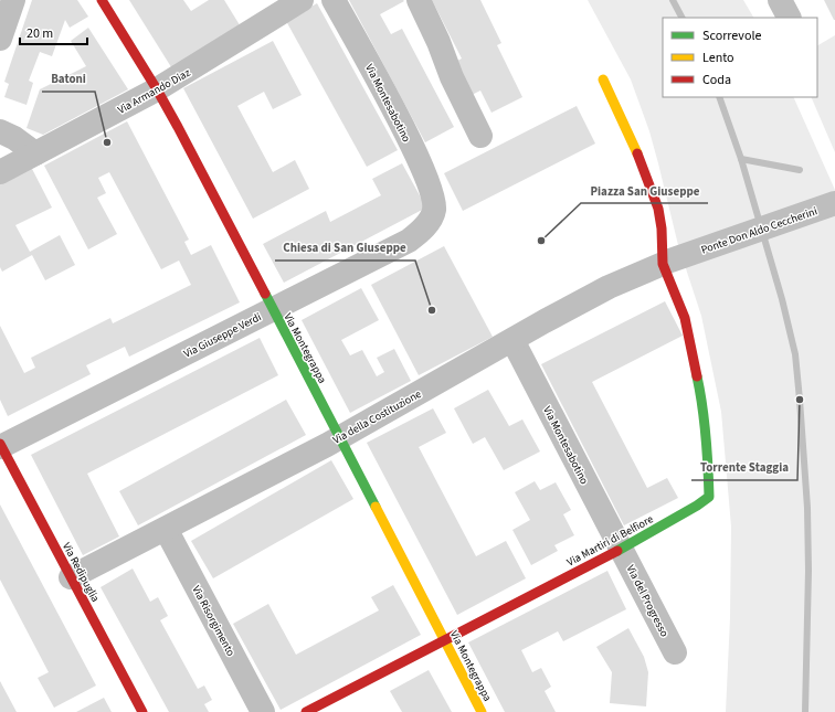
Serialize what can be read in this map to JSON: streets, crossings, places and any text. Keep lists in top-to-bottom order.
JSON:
{
  "streets": {
    "street": [
      "Via Armando Diaz",
      "Via Montesabotino",
      "Ponte Don Aldo Ceccherini",
      "Via Giuseppe Verdi",
      "Via Montegrappa",
      "Via della Costituzione",
      "Via Martiri di Belfiore",
      "Via Redipuglia",
      "Via del Progresso",
      "Via Risorgimento"
    ]
  },
  "crossings": [
    ["Via Armando Diaz", "Via Montegrappa"],
    ["Via Montesabotino", "Via Giuseppe Verdi"],
    ["Via Montesabotino", "Via della Costituzione"],
    ["Via Montesabotino", "Via Martiri di Belfiore"],
    ["Via Montesabotino", "Via del Progresso"],
    ["Ponte Don Aldo Ceccherini", "Via della Costituzione"],
    ["Ponte Don Aldo Ceccherini", "Via Martiri di Belfiore"],
    ["Via Giuseppe Verdi", "Via Montegrappa"],
    ["Via Giuseppe Verdi", "Via Redipuglia"],
    ["Via Montegrappa", "Via della Costituzione"],
    ["Via Montegrappa", "Via Martiri di Belfiore"],
    ["Via della Costituzione", "Via Martiri di Belfiore"],
    ["Via della Costituzione", "Via Redipuglia"],
    ["Via della Costituzione", "Via Risorgimento"],
    ["Via Martiri di Belfiore", "Via del Progresso"]
  ],
  "places": [
    "Batoni",
    "Piazza San Giuseppe",
    "Chiesa di San Giuseppe",
    "Torrente Staggia"
  ],
  "legend": ["Scorrevole", "Lento", "Coda"],
  "scale_bar": "20 m"
}
